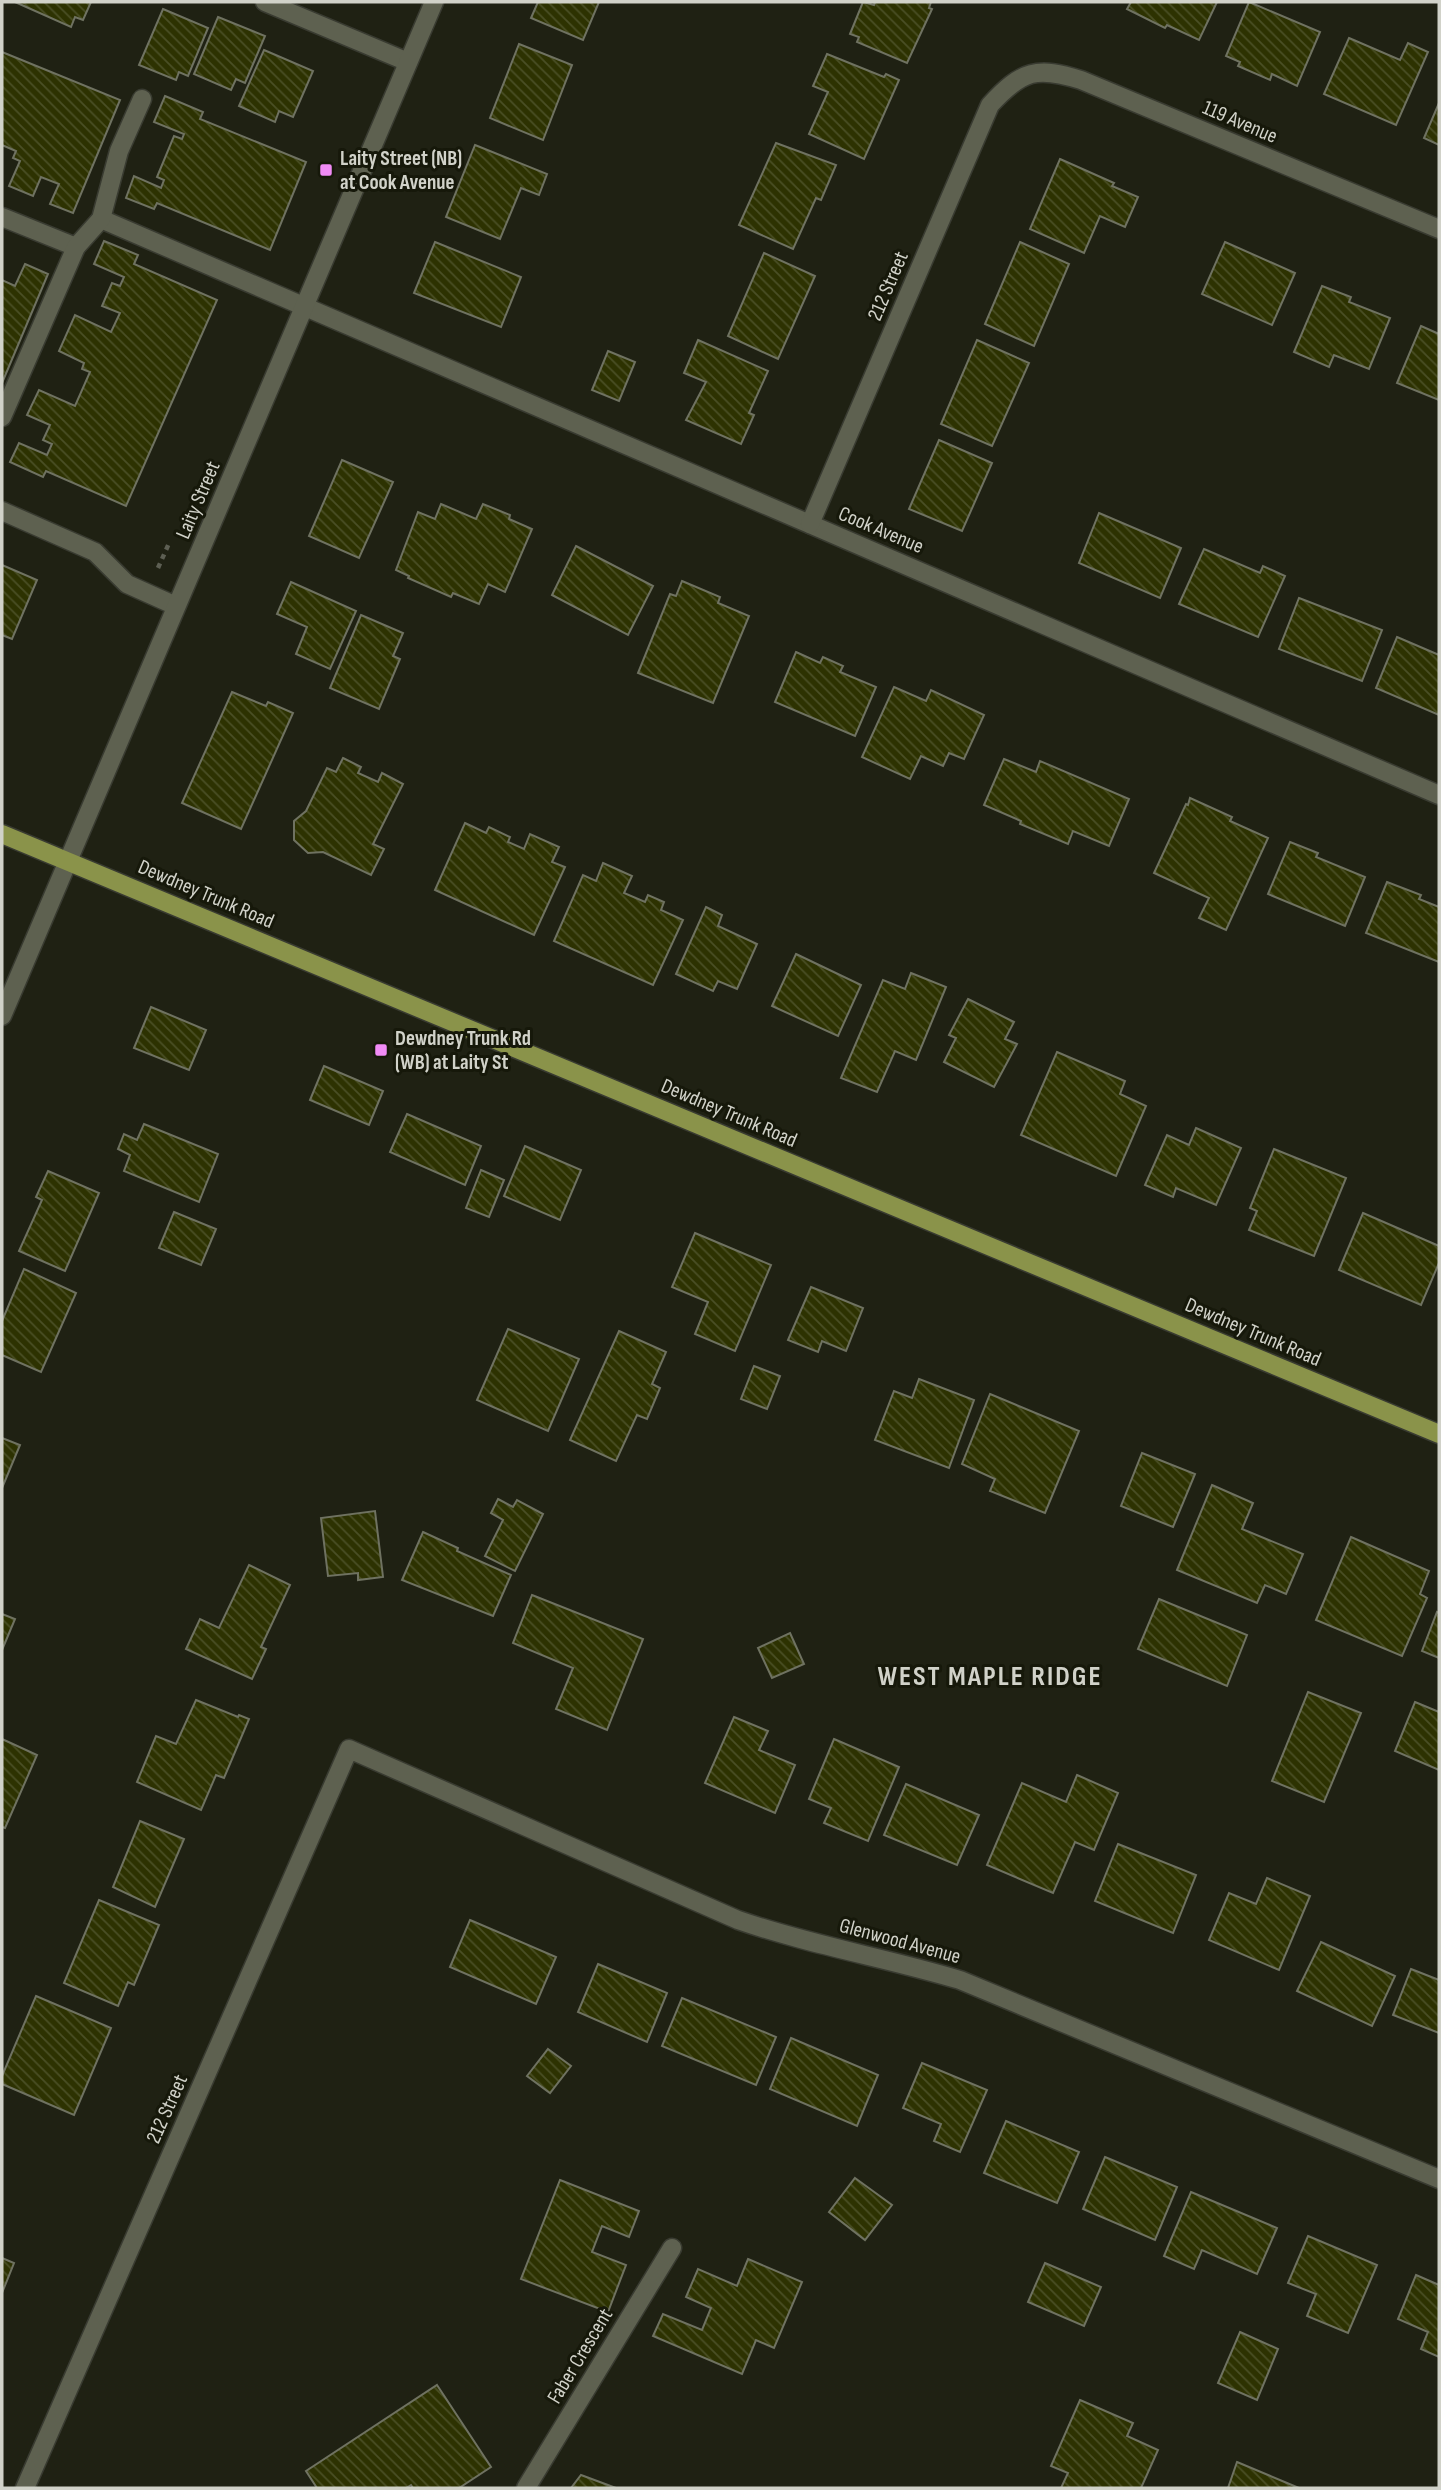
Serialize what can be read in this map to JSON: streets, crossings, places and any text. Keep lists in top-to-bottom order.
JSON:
{
  "streets": {
    "main road": ["Dewdney Trunk Road"],
    "street": [
      "119 Avenue",
      "212 Street",
      "Laity Street",
      "Cook Avenue",
      "Glenwood Avenue",
      "Faber Crescent"
    ]
  },
  "crossings": [
    ["119 Avenue", "212 Street"],
    ["212 Street", "Cook Avenue"],
    ["212 Street", "Glenwood Avenue"],
    ["Laity Street", "Cook Avenue"],
    ["Laity Street", "Dewdney Trunk Road"]
  ],
  "districts": ["WEST MAPLE RIDGE"],
  "places": {
    "transit": ["Laity Street (NB) at Cook Avenue", "Dewdney Trunk Rd (WB) at Laity St"]
  }
}
